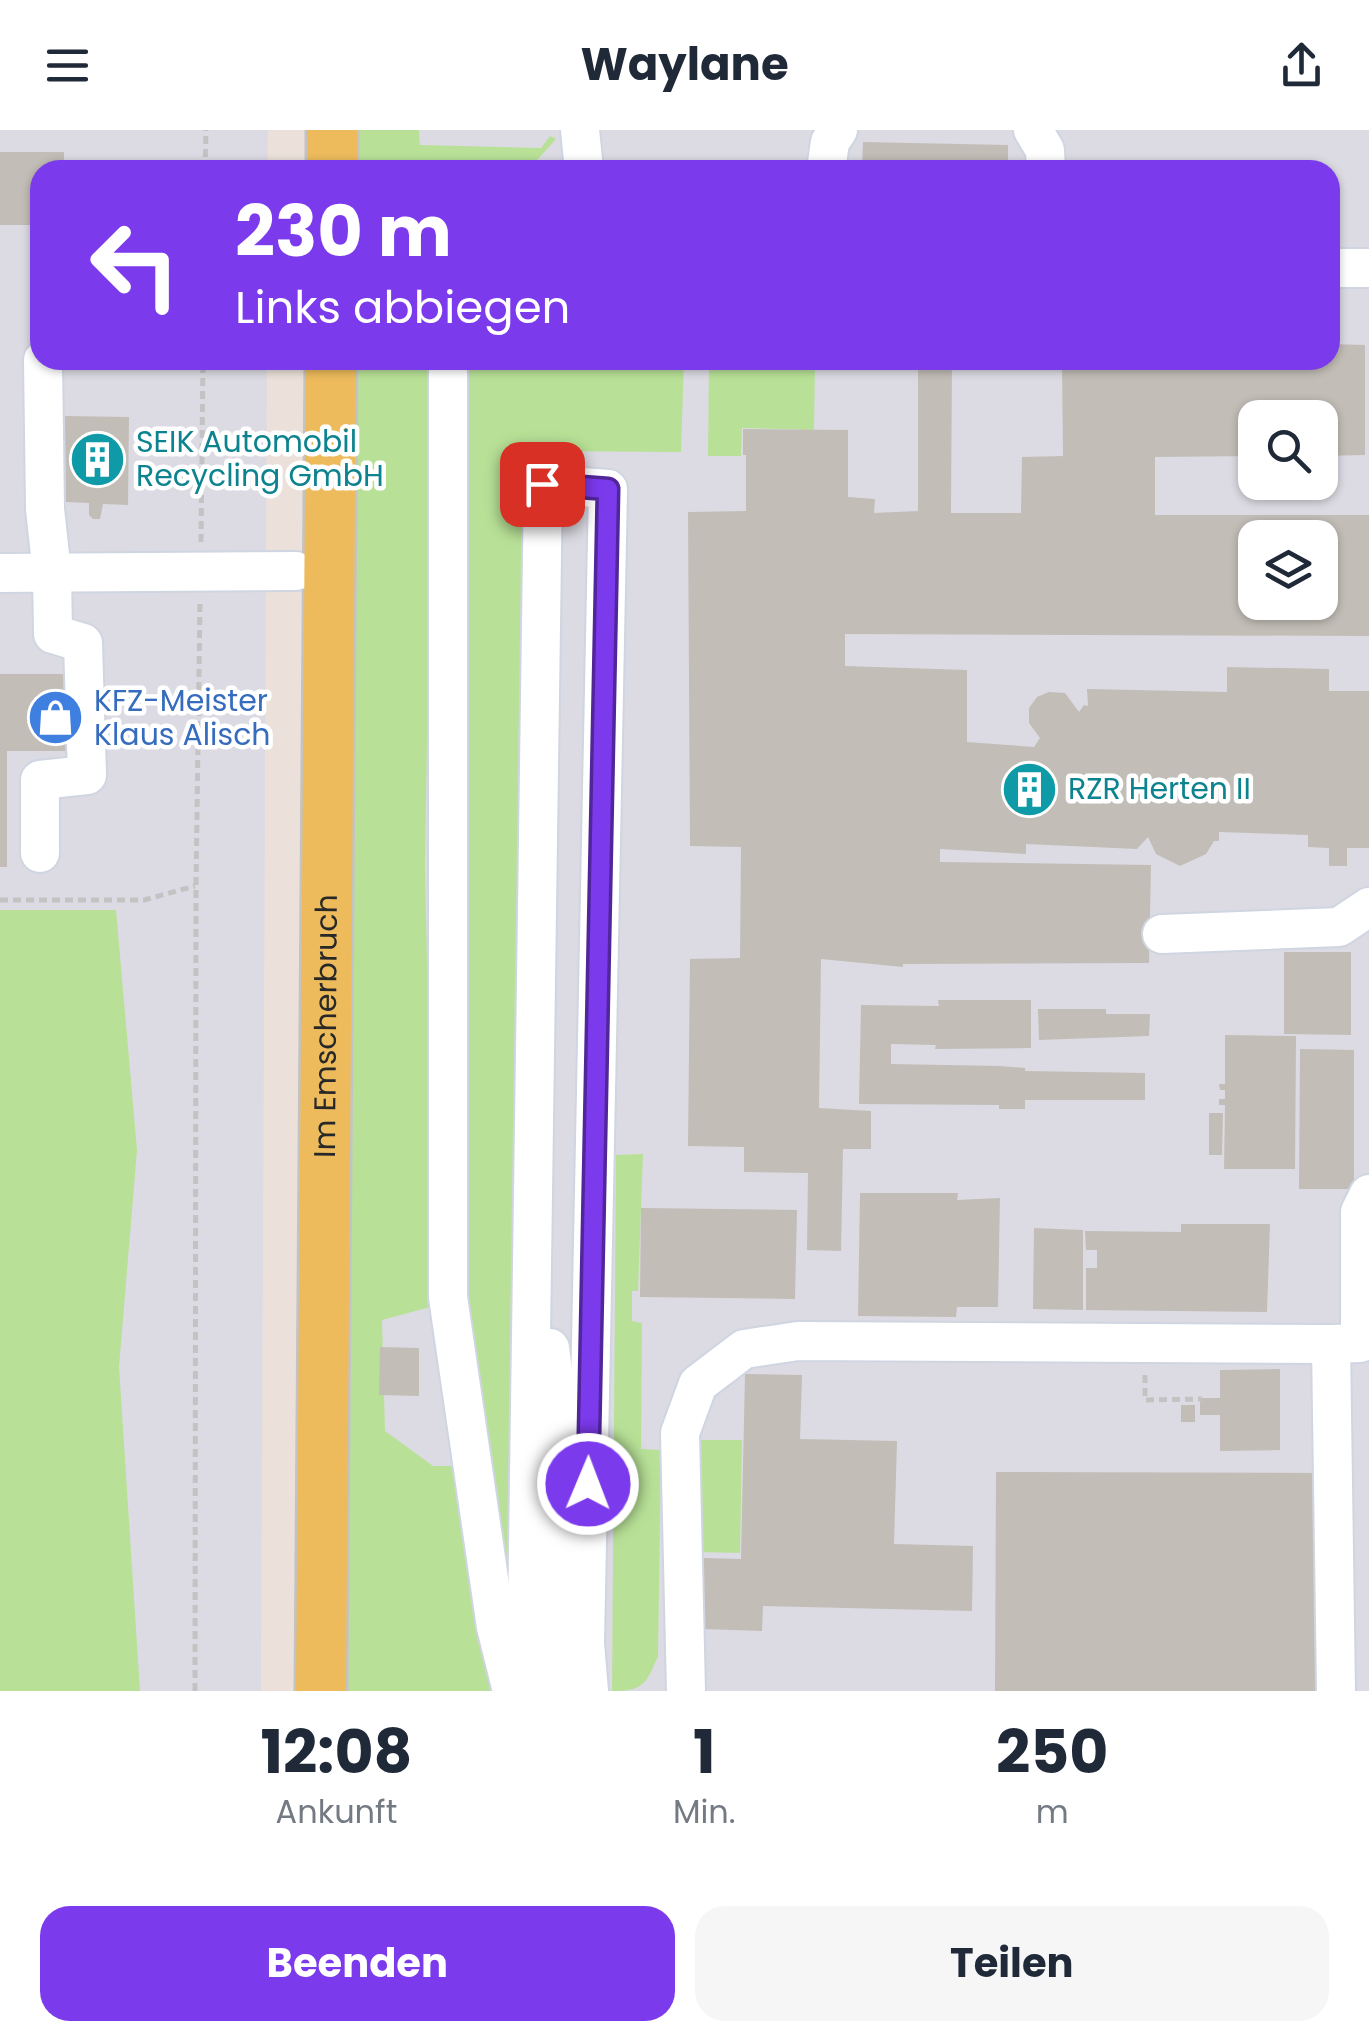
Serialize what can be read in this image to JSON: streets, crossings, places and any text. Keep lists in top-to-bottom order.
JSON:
{
  "streets": {
    "main road": ["Im Emscherbruch"]
  },
  "places": {
    "building": ["SEIK Automobil Recycling GmbH", "RZR Herten II"],
    "shop": ["KFZ-Meister Klaus Alisch"]
  },
  "page": {
    "header": "Waylane",
    "turn": ["230 m", "Links abbiegen"],
    "eta": [
      "12:08",
      "Ankunft",
      "1",
      "Min.",
      "250",
      "m"
    ],
    "buttons": ["Beenden", "Teilen"]
  }
}
